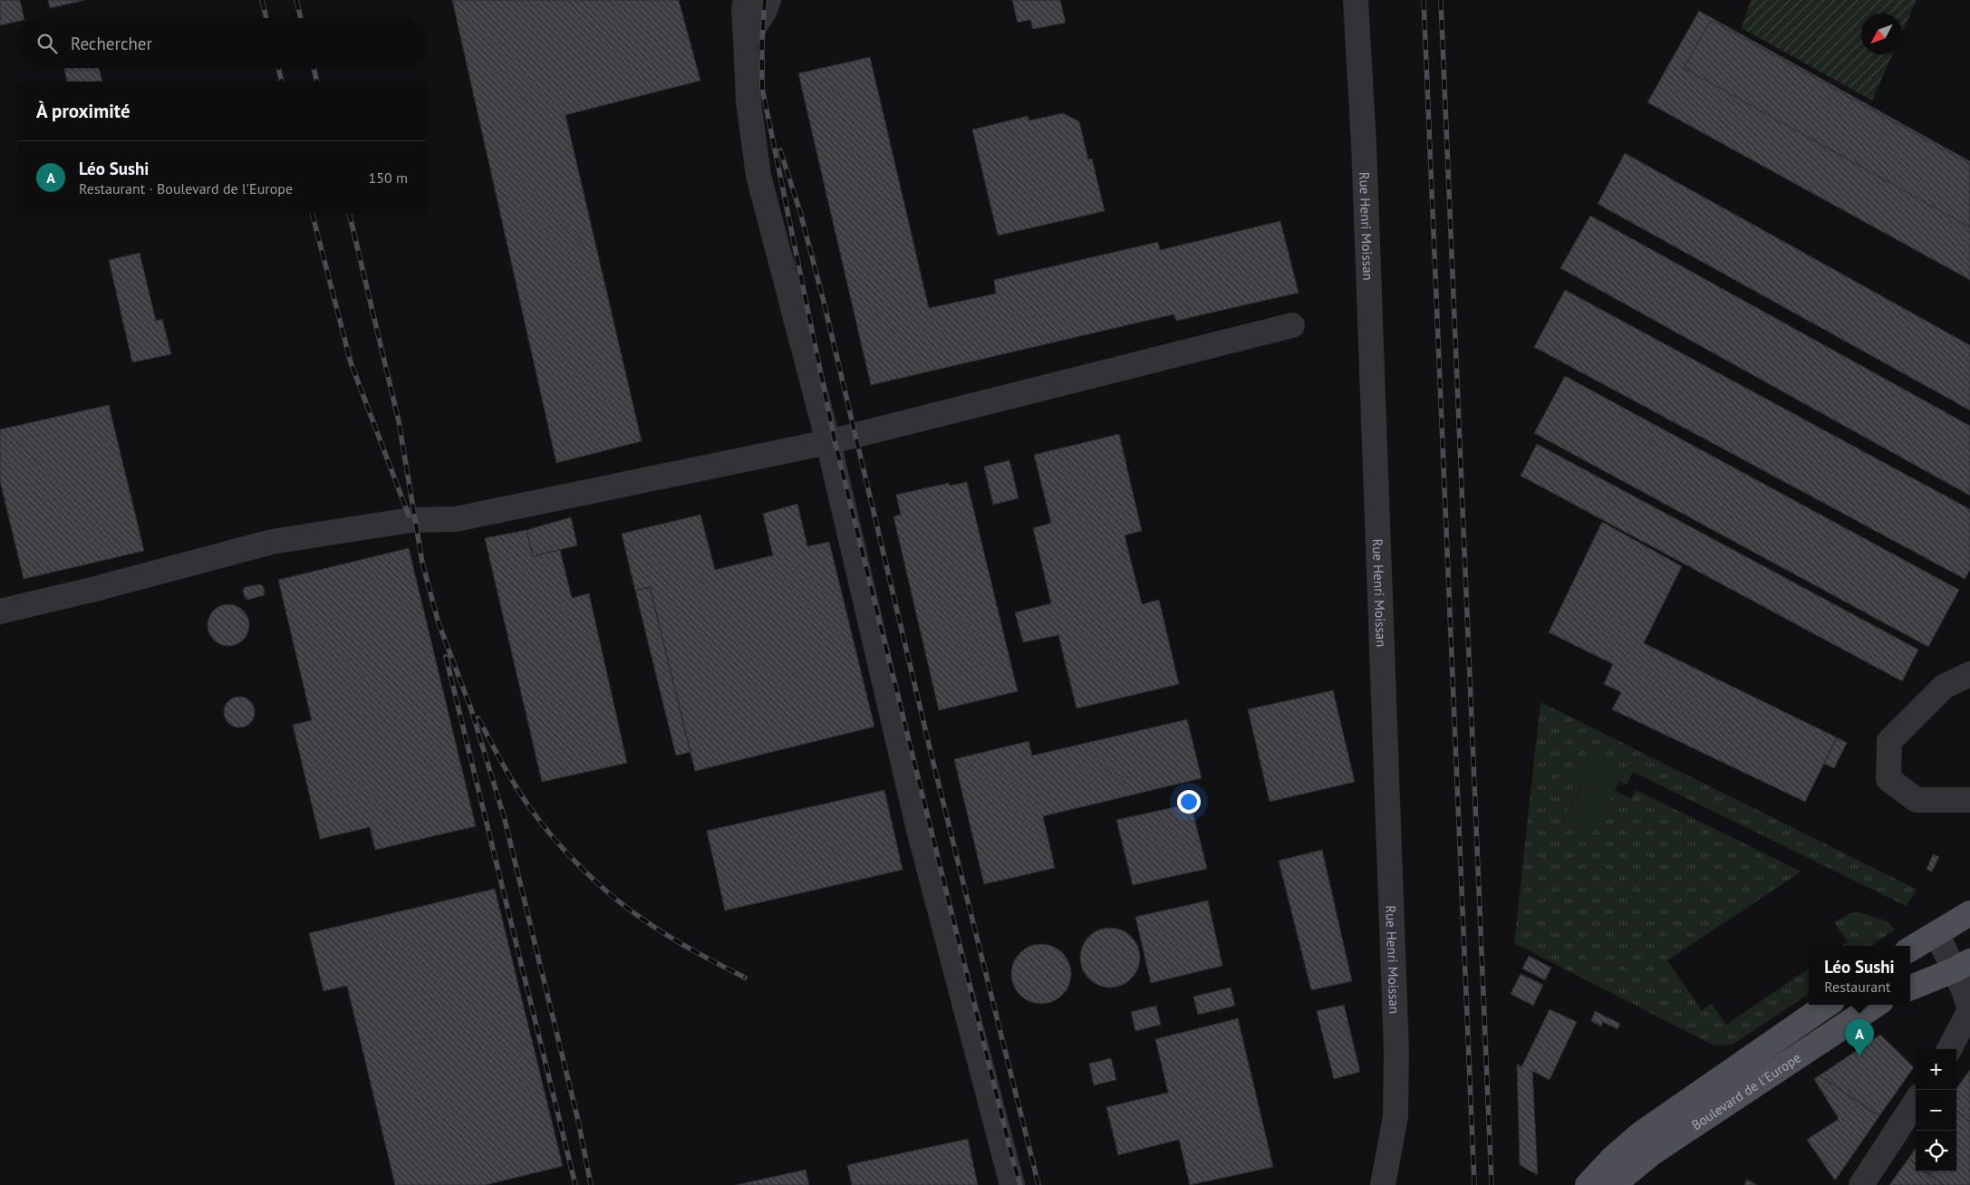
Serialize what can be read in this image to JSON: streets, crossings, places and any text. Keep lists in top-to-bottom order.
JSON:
{
  "streets": {
    "main road": ["Boulevard de l'Europe"],
    "street": ["Rue Henri Moissan"]
  },
  "north": "bottom left",
  "page": {
    "search": "Rechercher",
    "heading": "À proximité",
    "list": [
      {
        "mark": "A",
        "name": "Léo Sushi",
        "note": "Restaurant · Boulevard de l'Europe",
        "value": "150 m"
      }
    ],
    "popup": ["Léo Sushi", "Restaurant"],
    "pins": "A",
    "map_buttons": ["+", "−"]
  }
}
